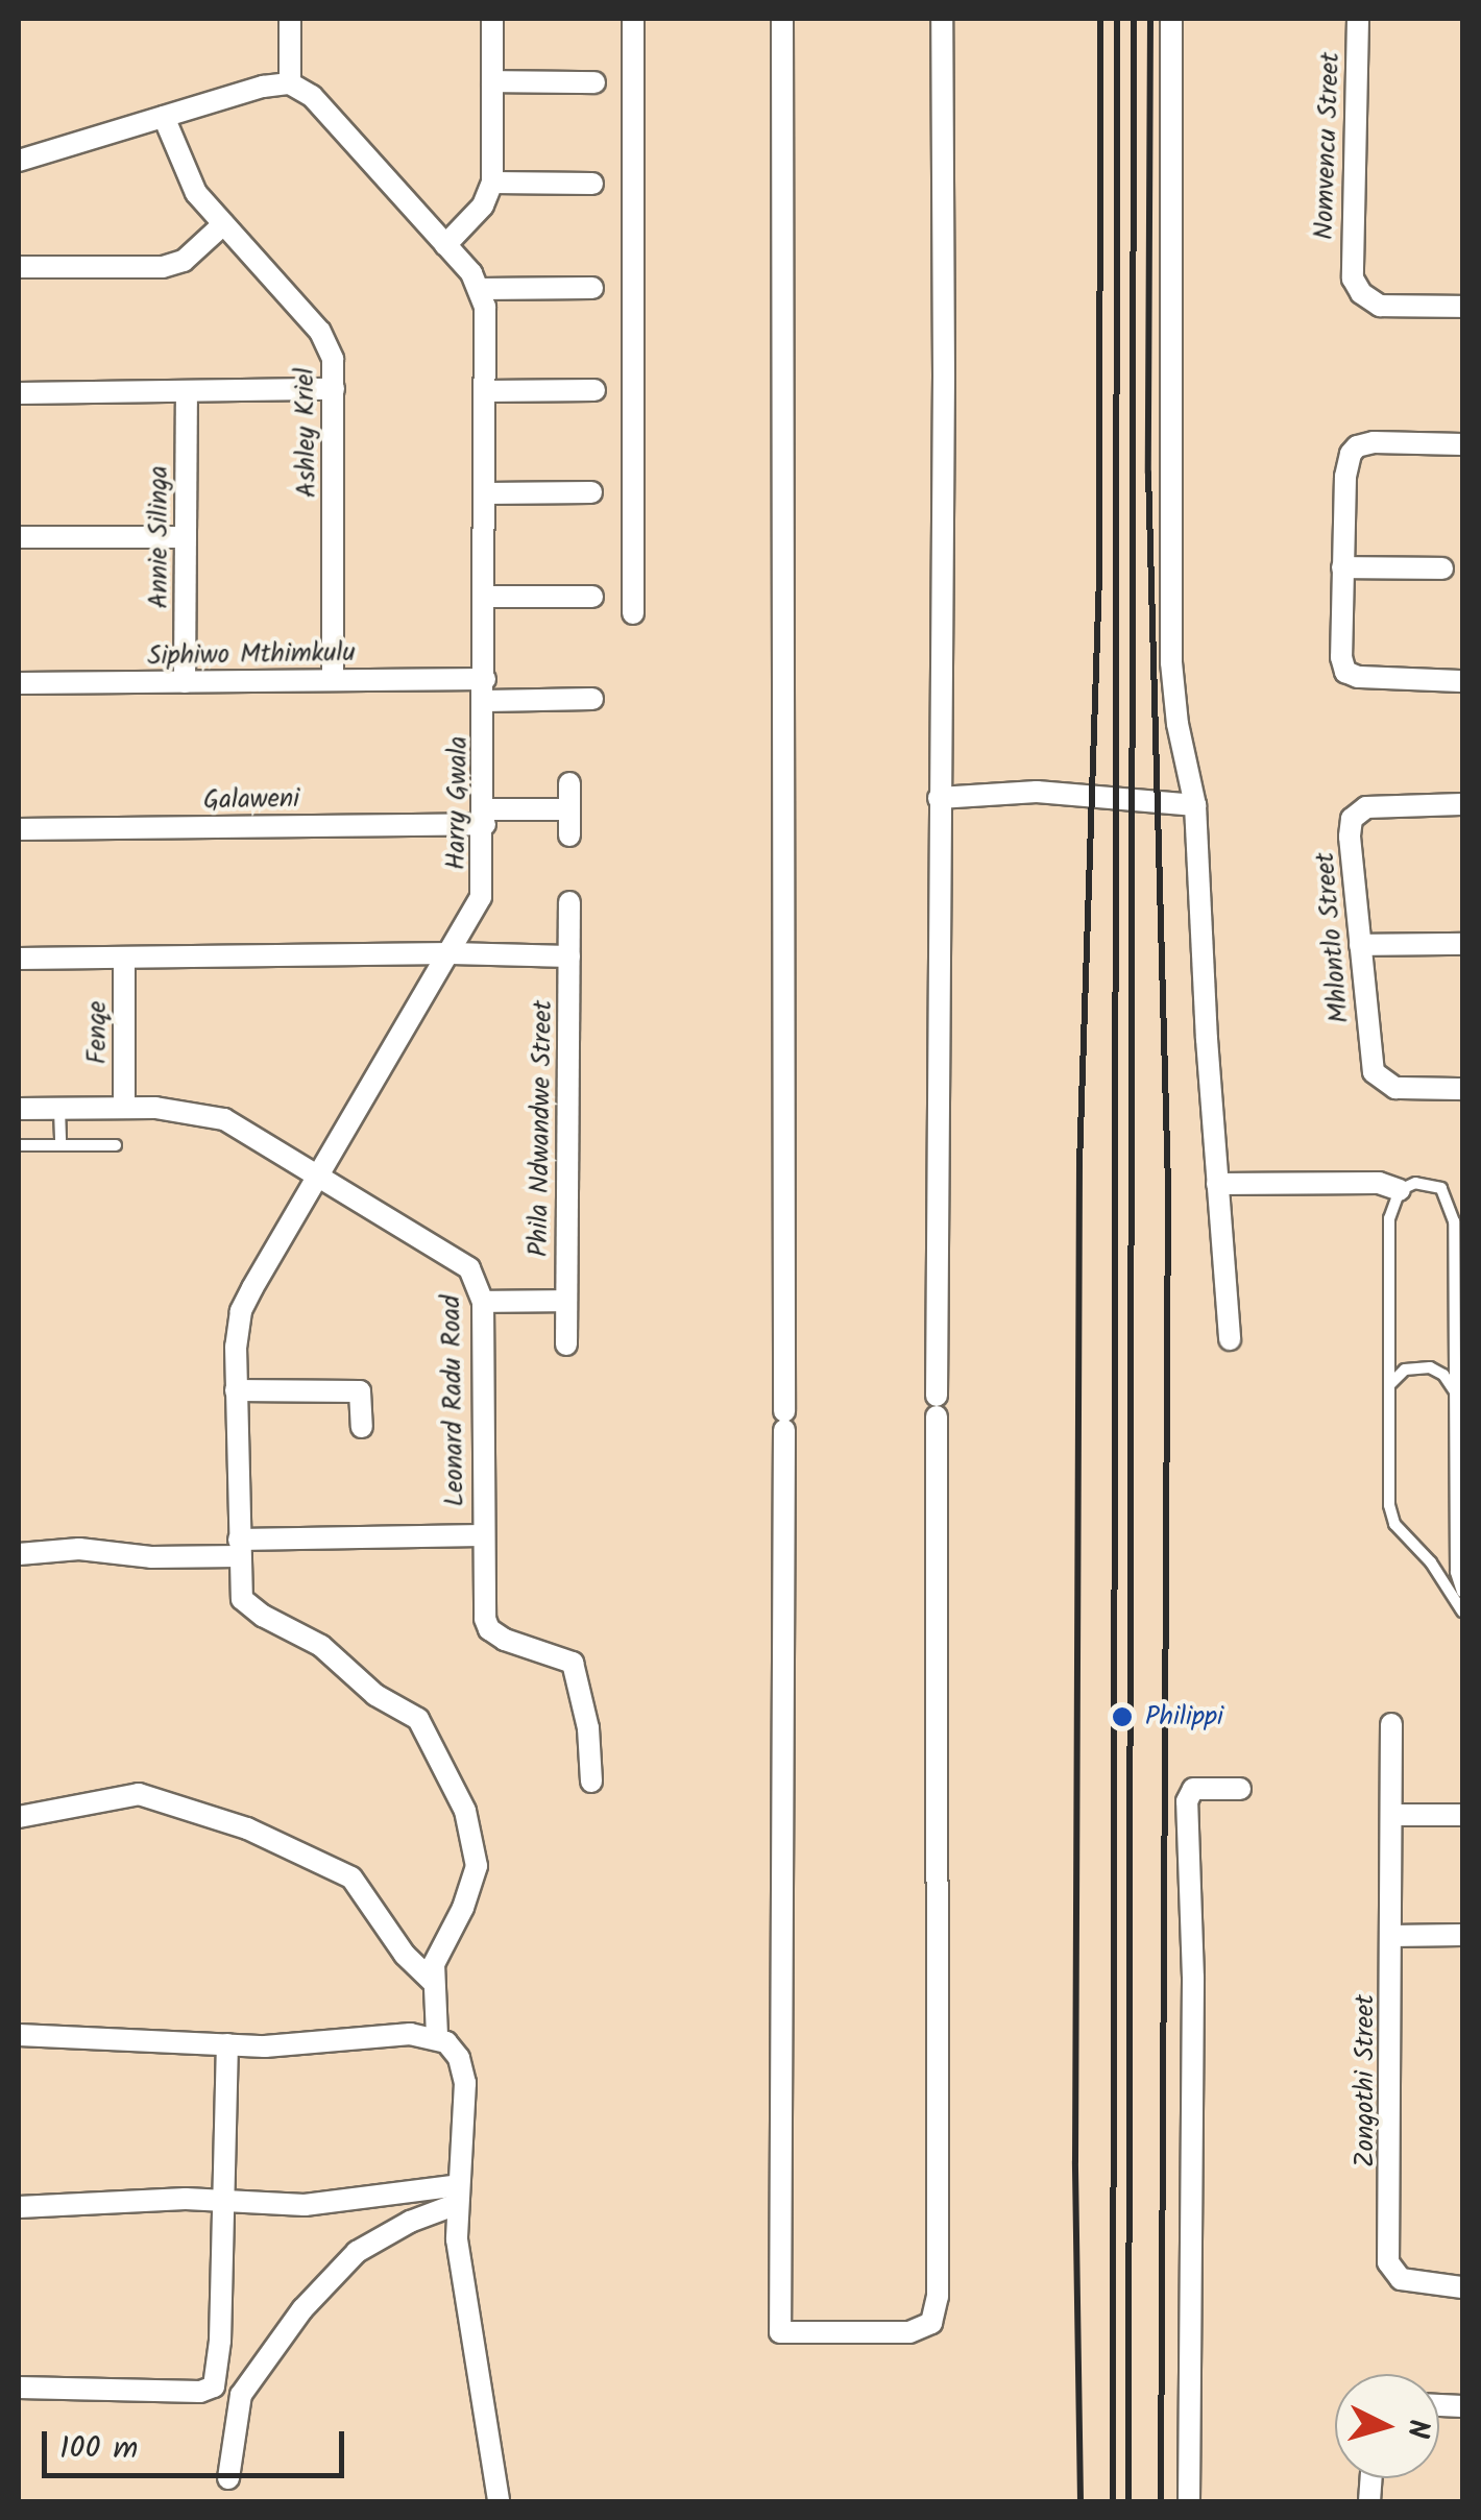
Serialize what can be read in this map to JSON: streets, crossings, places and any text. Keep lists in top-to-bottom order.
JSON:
{
  "streets": {
    "street": [
      "Nomvencu Street",
      "Ashley Kriel",
      "Annie Silinga",
      "Siphiwo Mthimkulu",
      "Galaweni",
      "Harry Gwala",
      "Mhlontlo Street",
      "Fenqe",
      "Phila Ndwandwe Street",
      "Leonard Radu Road",
      "Zongothi Street"
    ]
  },
  "crossings": [
    ["Ashley Kriel", "Siphiwo Mthimkulu"],
    ["Annie Silinga", "Siphiwo Mthimkulu"],
    ["Siphiwo Mthimkulu", "Harry Gwala"],
    ["Galaweni", "Harry Gwala"],
    ["Harry Gwala", "Leonard Radu Road"],
    ["Fenqe", "Leonard Radu Road"]
  ],
  "places": ["Philippi"],
  "scale_bar": "100 m",
  "north": "right"
}
